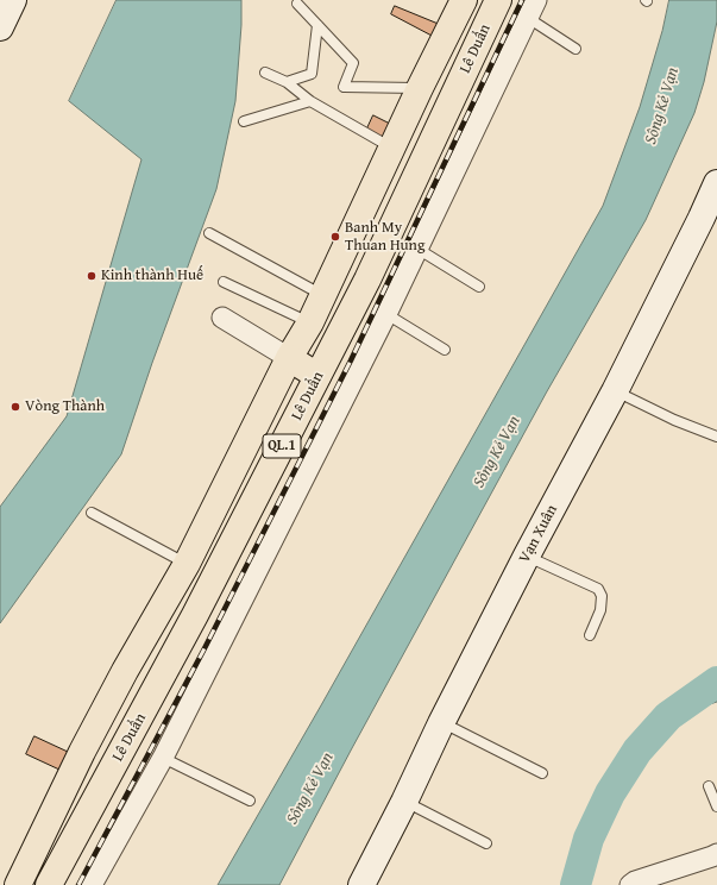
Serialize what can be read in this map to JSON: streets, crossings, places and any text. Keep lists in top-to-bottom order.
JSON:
{
  "streets": {
    "main road": ["Lê Duẩn", "QL.1"],
    "street": ["Vạn Xuân"]
  },
  "water": ["Sông Kẻ Vạn"],
  "places": ["Banh My Thuan Hung", "Kinh thành Huế", "Vòng Thành"]
}
